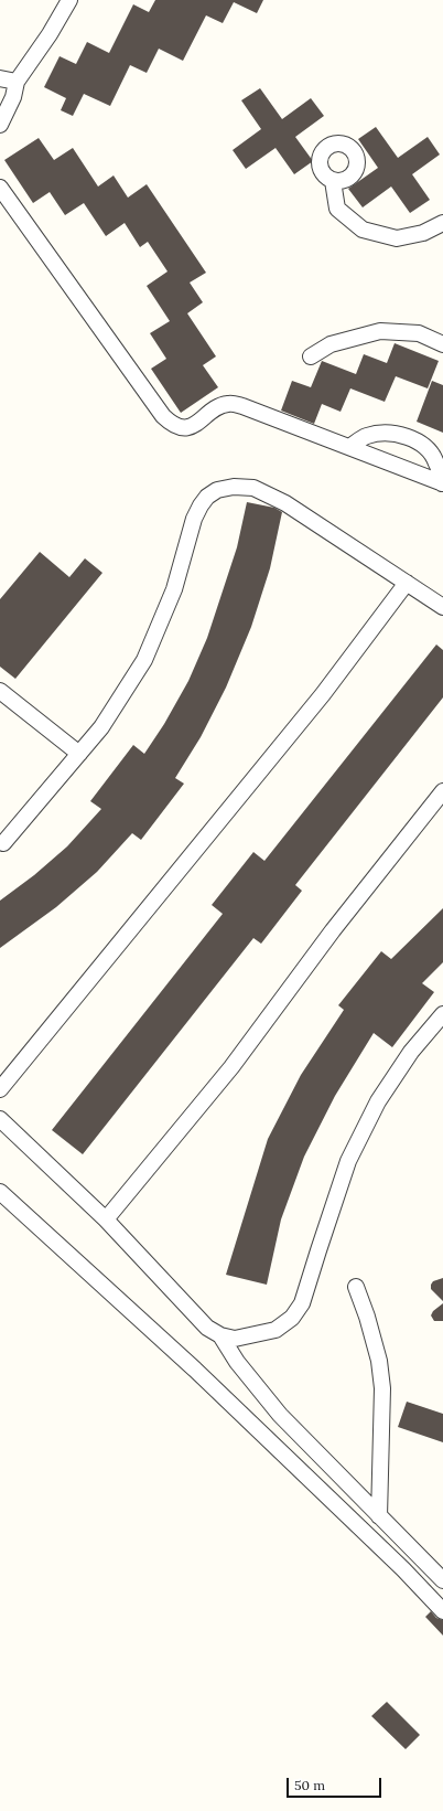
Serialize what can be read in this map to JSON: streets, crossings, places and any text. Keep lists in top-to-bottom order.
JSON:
{
  "scale_bar": "50 m"
}
